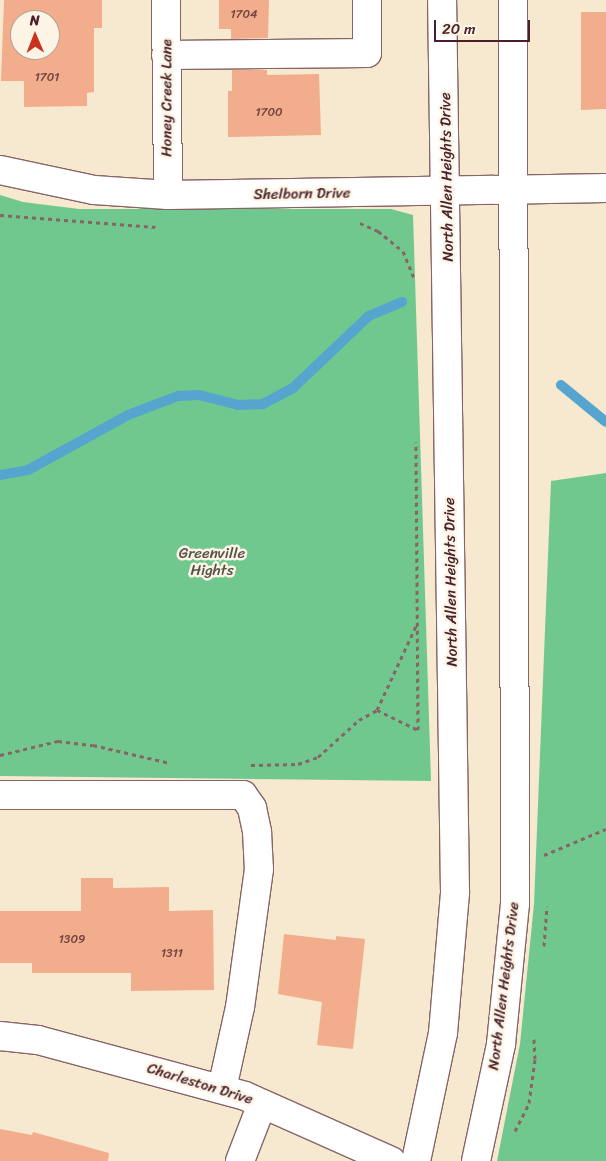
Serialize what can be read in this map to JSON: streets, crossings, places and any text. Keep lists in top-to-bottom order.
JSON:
{
  "streets": {
    "main road": [
      "Honey Creek Lane",
      "North Allen Heights Drive",
      "Shelborn Drive",
      "Charleston Drive"
    ]
  },
  "crossings": [
    ["Honey Creek Lane", "Shelborn Drive"],
    ["North Allen Heights Drive", "Shelborn Drive"]
  ],
  "parks": ["Greenville Hights"],
  "house_numbers": [
    "1704",
    "1701",
    "1700",
    "1309",
    "1311"
  ],
  "scale_bar": "20 m",
  "north": "top"
}
